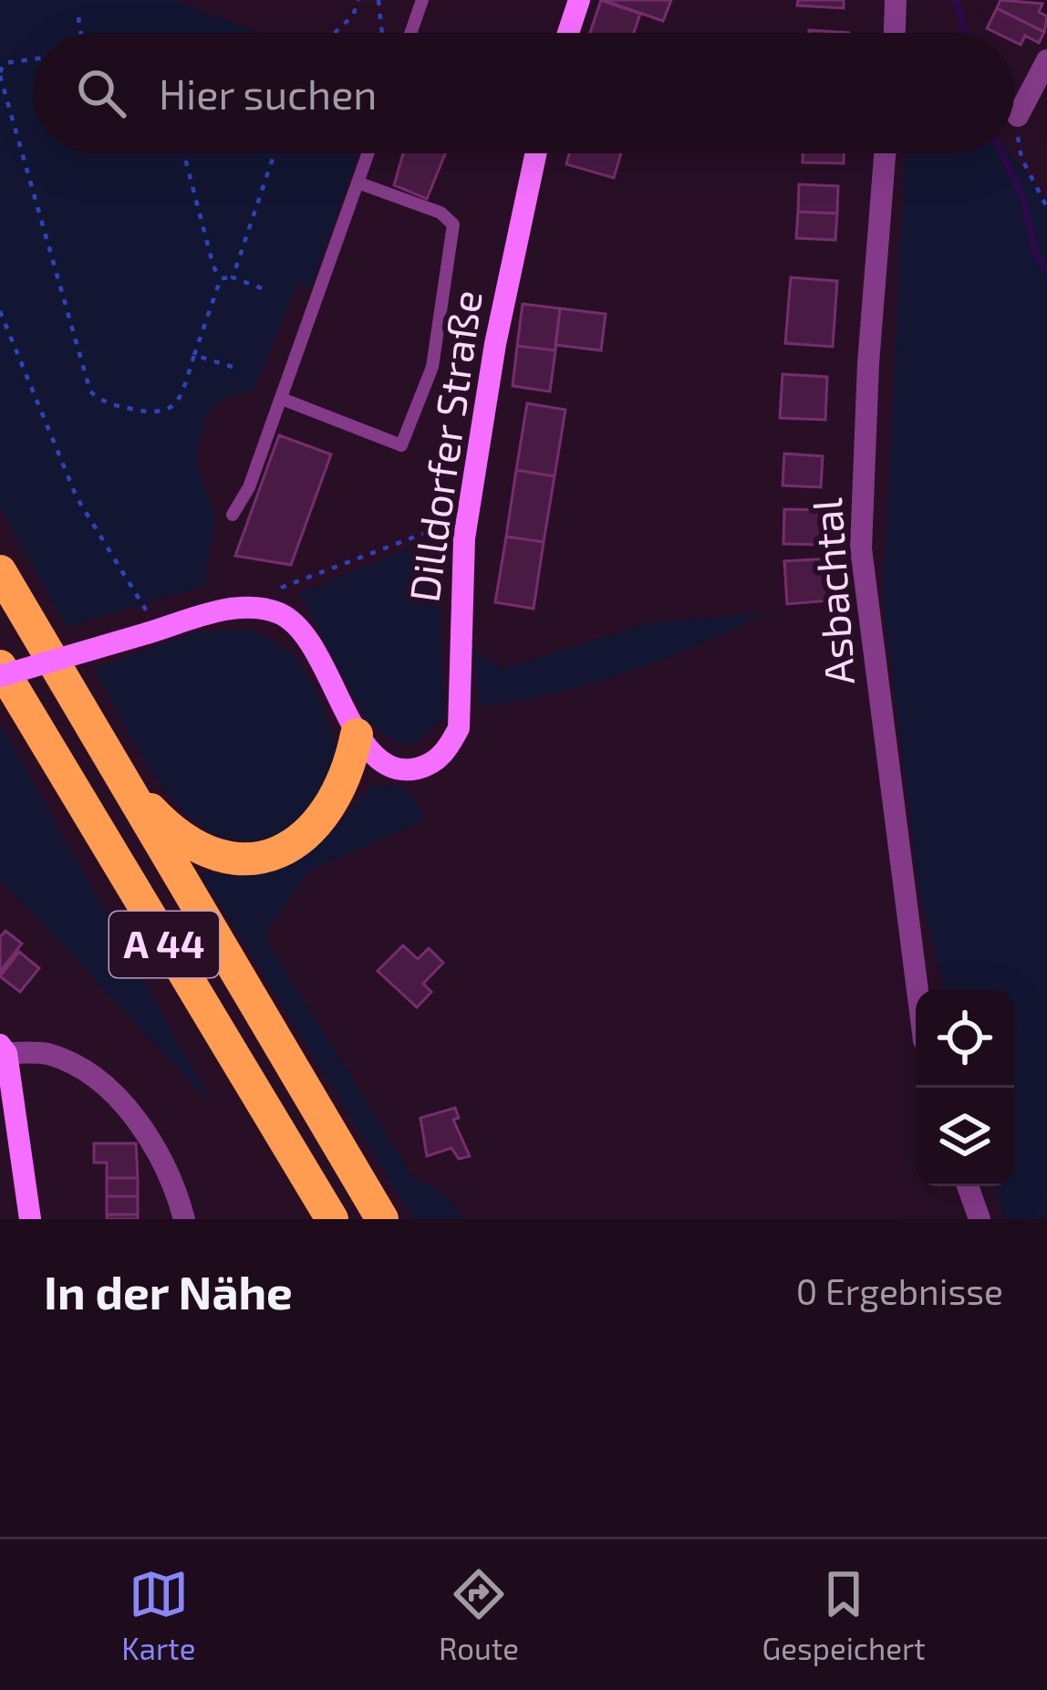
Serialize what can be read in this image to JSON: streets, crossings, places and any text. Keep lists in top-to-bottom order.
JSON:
{
  "streets": {
    "highway": ["A 44"],
    "main road": ["Dilldorfer Straße"],
    "street": ["Asbachtal"]
  },
  "page": {
    "search": "Hier suchen",
    "heading": ["In der Nähe", "0 Ergebnisse"],
    "nav": ["Karte", "Route", "Gespeichert"]
  }
}
